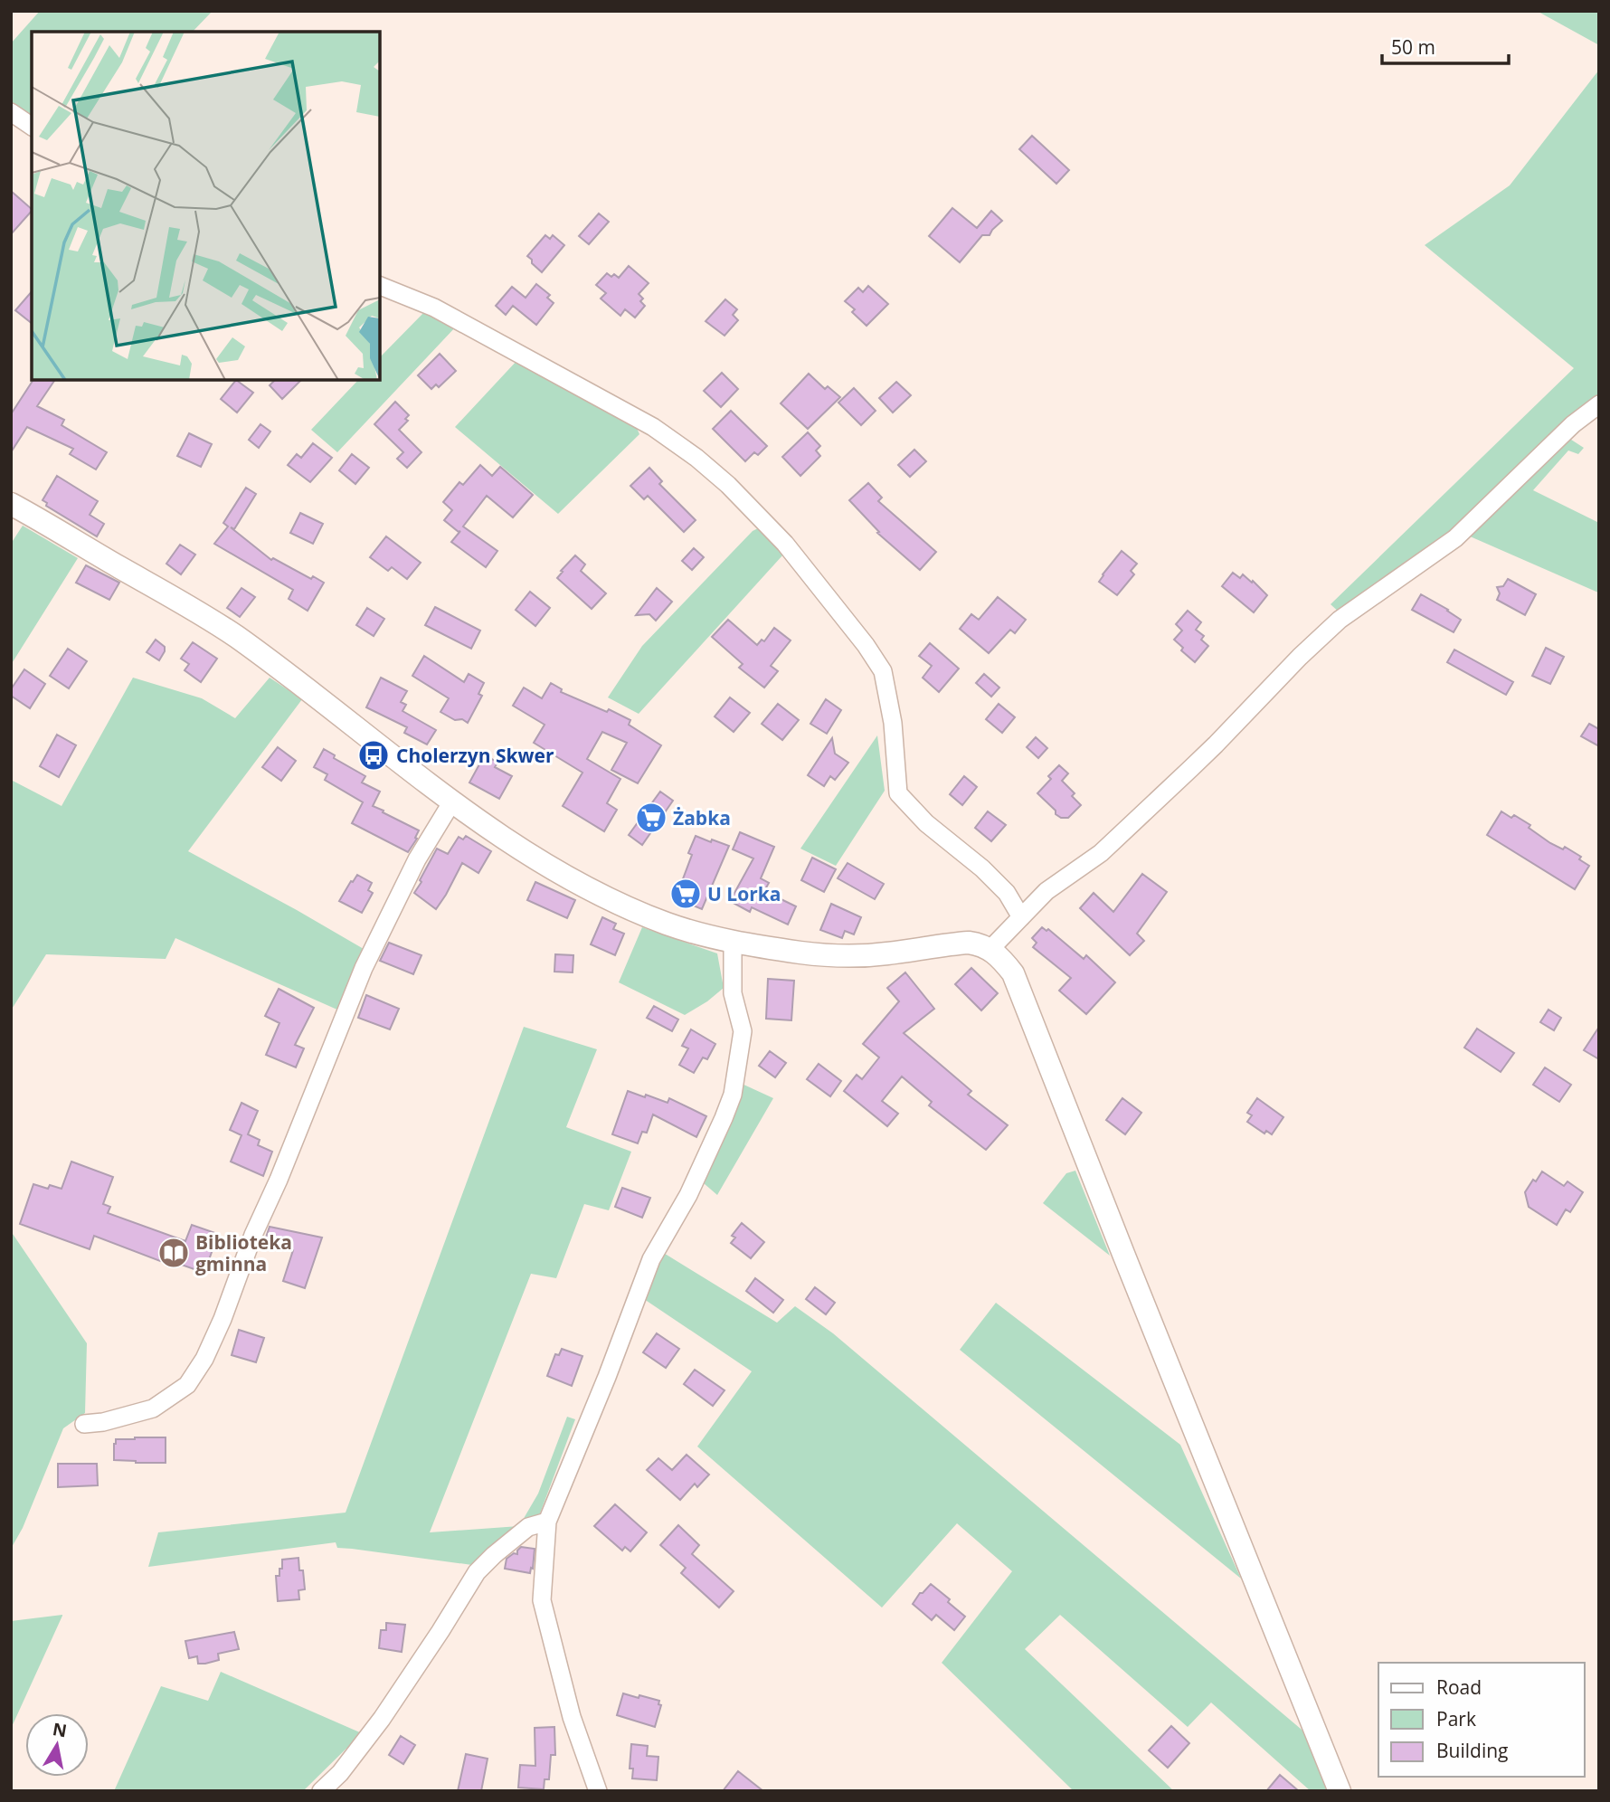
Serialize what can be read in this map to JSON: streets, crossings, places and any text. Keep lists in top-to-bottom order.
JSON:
{
  "places": {
    "bus stop": ["Cholerzyn Skwer"],
    "supermarket": ["Żabka", "U Lorka"],
    "library": ["Biblioteka gminna"]
  },
  "legend": ["Road", "Park", "Building"],
  "scale_bar": "50 m",
  "north": "top"
}
